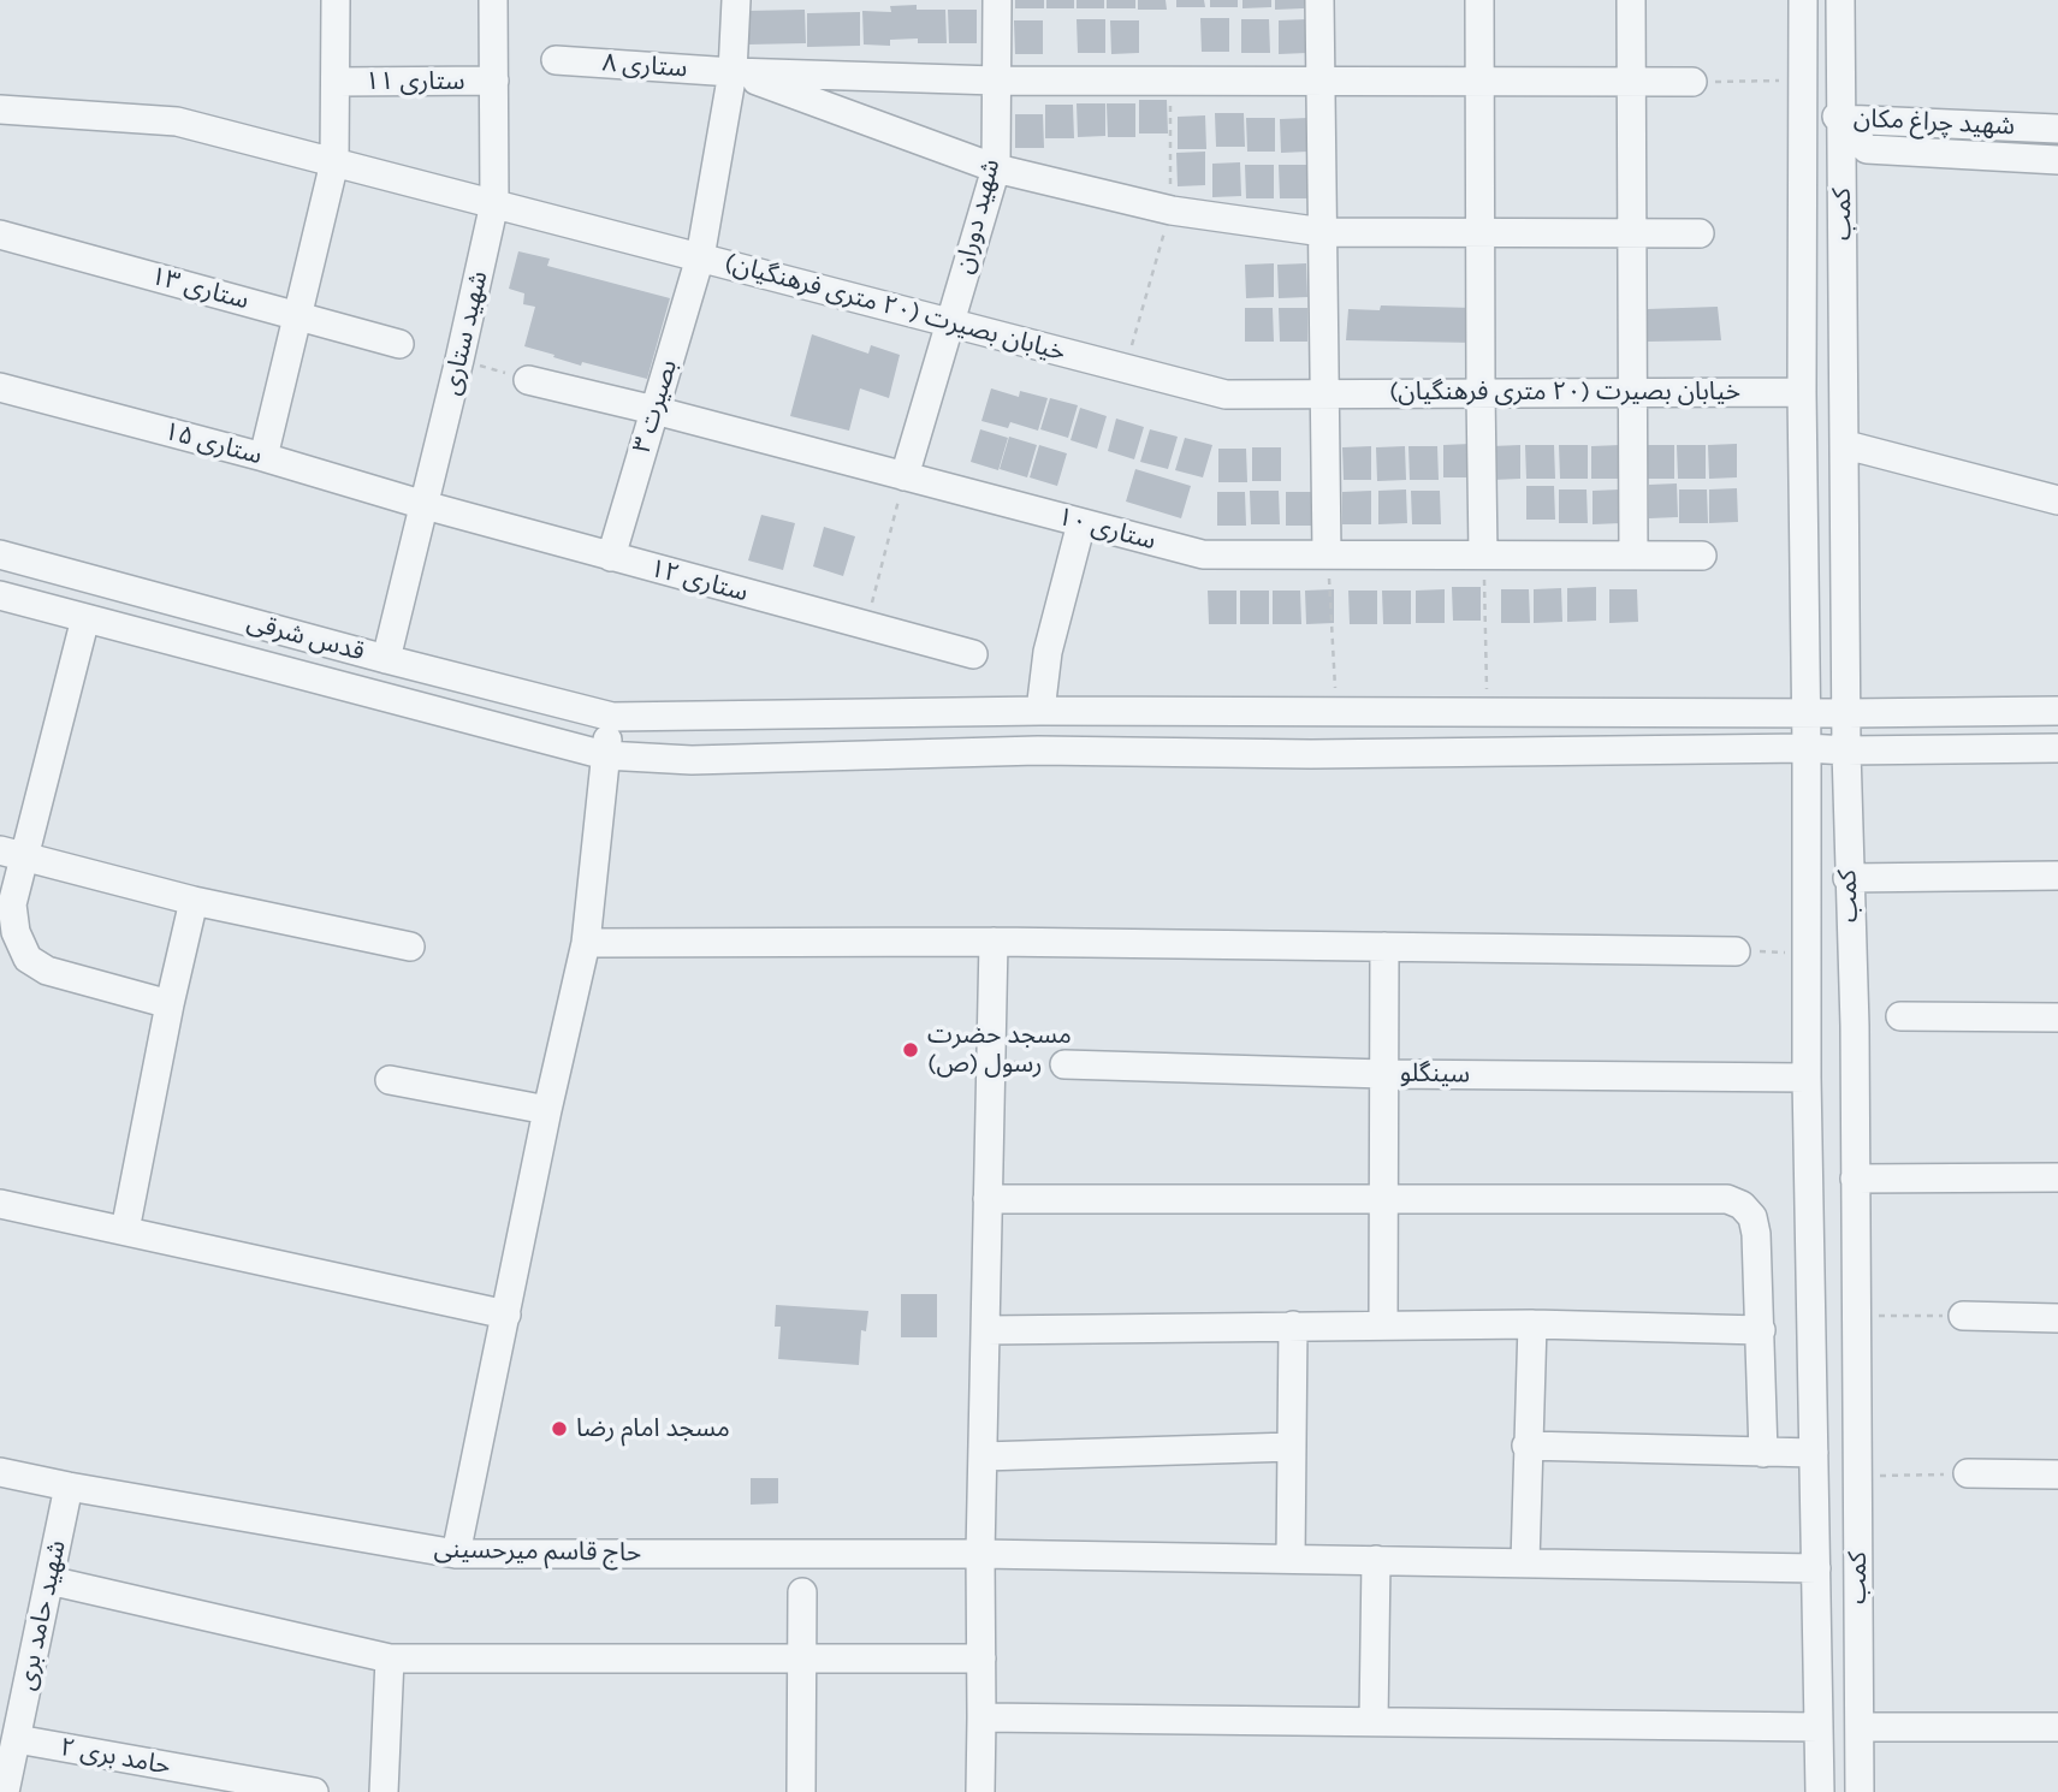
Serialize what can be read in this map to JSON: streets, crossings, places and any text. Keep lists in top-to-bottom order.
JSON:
{
  "streets": {
    "street": [
      "ستاری ۸",
      "ستاری ۱۱",
      "شهید چراغ مکان",
      "کمب",
      "شهید دوران",
      "ستاری ۱۳",
      "خیابان بصیرت (۲۰ متری فرهنگیان)",
      "شهید ستاری",
      "بصیرت ۳",
      "ستاری ۱۵",
      "ستاری ۱۰",
      "ستاری ۱۲",
      "قدس شرقی",
      "سینگلو",
      "حاج قاسم میرحسینی",
      "شهید حامد بری",
      "حامد بری ۲"
    ]
  },
  "crossings": [
    ["ستاری ۸", "بصیرت ۳"],
    ["ستاری ۱۱", "شهید ستاری"],
    ["شهید چراغ مکان", "کمب"],
    ["کمب", "خیابان بصیرت (۲۰ متری فرهنگیان)"],
    ["کمب", "قدس شرقی"],
    ["کمب", "سینگلو"],
    ["کمب", "حاج قاسم میرحسینی"],
    ["شهید دوران", "خیابان بصیرت (۲۰ متری فرهنگیان)"],
    ["شهید دوران", "ستاری ۱۰"],
    ["خیابان بصیرت (۲۰ متری فرهنگیان)", "شهید ستاری"],
    ["خیابان بصیرت (۲۰ متری فرهنگیان)", "بصیرت ۳"],
    ["شهید ستاری", "ستاری ۱۵"],
    ["شهید ستاری", "ستاری ۱۲"],
    ["شهید ستاری", "قدس شرقی"],
    ["بصیرت ۳", "ستاری ۱۰"],
    ["بصیرت ۳", "ستاری ۱۲"],
    ["ستاری ۱۵", "ستاری ۱۲"],
    ["حاج قاسم میرحسینی", "شهید حامد بری"],
    ["شهید حامد بری", "حامد بری ۲"]
  ],
  "places": ["مسجد حضرت رسول (ص)", "مسجد امام رضا"]
}
